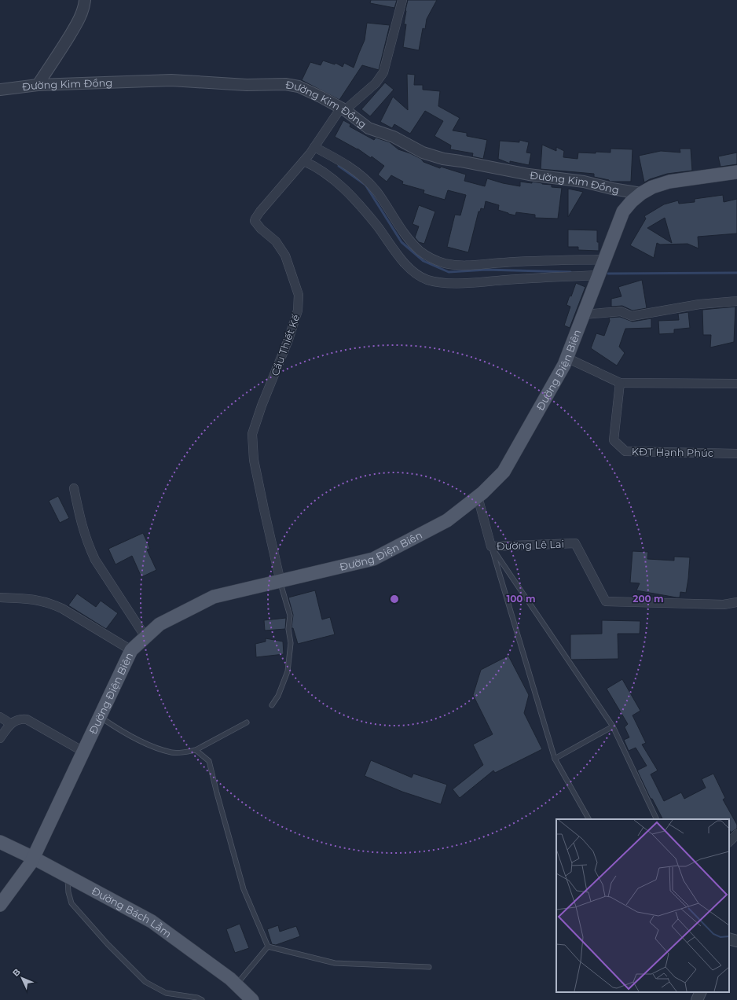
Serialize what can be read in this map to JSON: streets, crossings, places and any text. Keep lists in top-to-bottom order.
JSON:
{
  "streets": {
    "main road": ["Đường Điện Biên", "Đường Bách Lẫm"],
    "street": [
      "Đường Kim Đồng",
      "Cầu Thiết Kế",
      "KĐT Hạnh Phúc",
      "Đường Lê Lai"
    ]
  },
  "crossings": [
    ["Đường Kim Đồng", "Cầu Thiết Kế"],
    ["Đường Kim Đồng", "Đường Điện Biên"],
    ["Cầu Thiết Kế", "Đường Điện Biên"],
    ["Đường Điện Biên", "Đường Lê Lai"],
    ["Đường Điện Biên", "Đường Bách Lẫm"]
  ],
  "north": "top left",
  "rings": ["100 m", "200 m"]
}
